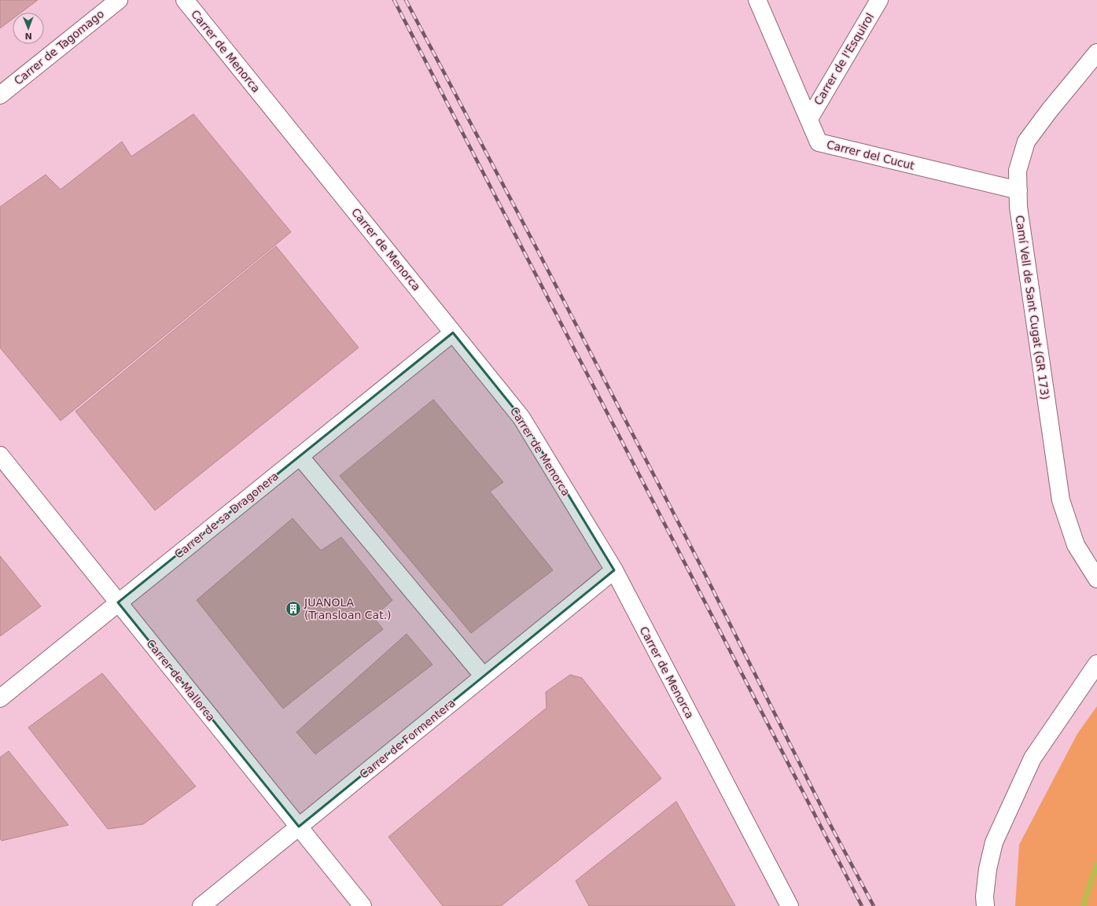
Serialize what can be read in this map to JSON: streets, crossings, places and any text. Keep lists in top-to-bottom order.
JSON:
{
  "streets": {
    "street": [
      "Carrer de Tagomago",
      "Carrer de Menorca",
      "Carrer de l'Esquirol",
      "Carrer del Cucut",
      "Camí Vell de Sant Cugat (GR 173)",
      "Carrer de sa Dragonera",
      "Carrer de Mallorca",
      "Carrer de Formentera"
    ]
  },
  "crossings": [
    ["Carrer de Menorca", "Carrer de sa Dragonera"],
    ["Carrer de Menorca", "Carrer de Formentera"],
    ["Carrer de l'Esquirol", "Carrer del Cucut"],
    ["Carrer del Cucut", "Camí Vell de Sant Cugat (GR 173)"],
    ["Carrer de sa Dragonera", "Carrer de Mallorca"],
    ["Carrer de Mallorca", "Carrer de Formentera"]
  ],
  "places": {
    "building": ["JUANOLA (Transloan Cat.)"]
  },
  "north": "bottom"
}
